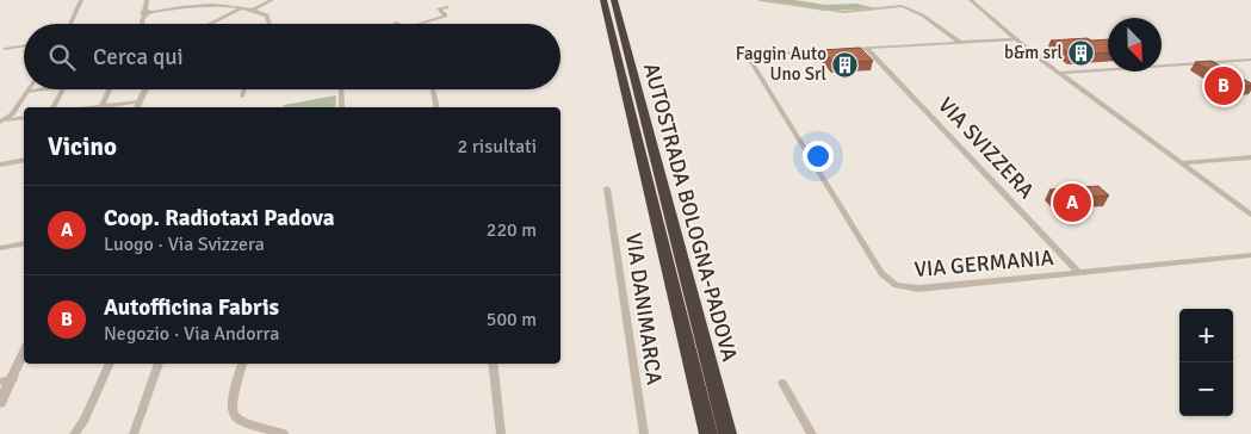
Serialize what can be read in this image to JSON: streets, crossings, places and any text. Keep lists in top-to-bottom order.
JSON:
{
  "streets": {
    "highway": ["AUTOSTRADA BOLOGNA-PADOVA"],
    "street": ["VIA SVIZZERA", "VIA GERMANIA", "VIA DANIMARCA"]
  },
  "crossings": [
    ["VIA SVIZZERA", "VIA GERMANIA"]
  ],
  "places": {
    "building": ["b&m srl", "Faggin Auto Uno Srl"]
  },
  "north": "bottom right",
  "page": {
    "search": "Cerca qui",
    "pins": ["B", "A"],
    "heading": ["Vicino", "2 risultati"],
    "list": [
      {
        "mark": "A",
        "name": "Coop. Radiotaxi Padova",
        "note": "Luogo · Via Svizzera",
        "value": "220 m"
      },
      {
        "mark": "B",
        "name": "Autofficina Fabris",
        "note": "Negozio · Via Andorra",
        "value": "500 m"
      }
    ],
    "map_buttons": ["+", "−"]
  }
}
